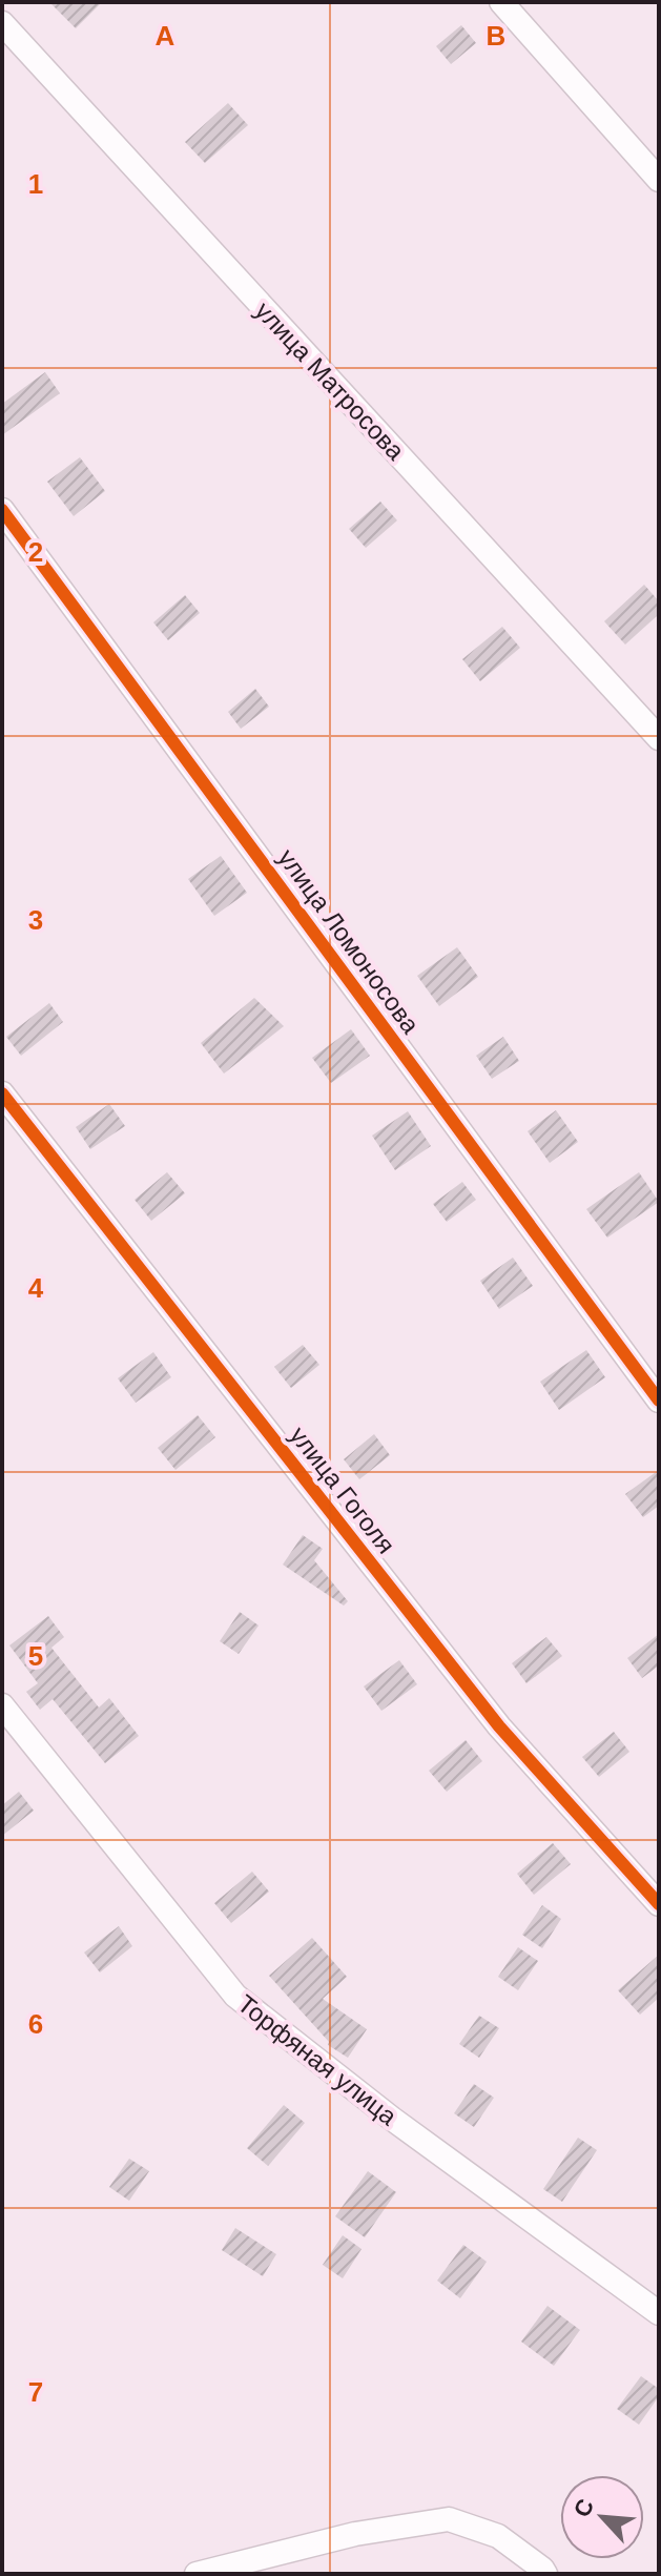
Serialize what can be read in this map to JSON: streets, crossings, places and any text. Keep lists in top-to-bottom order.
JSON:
{
  "streets": {
    "street": [
      "улица Матросова",
      "улица Ломоносова",
      "улица Гоголя",
      "Торфяная улица"
    ]
  },
  "north": "top left",
  "grid": {
    "columns": ["A", "B"],
    "rows": [
      "1",
      "2",
      "3",
      "4",
      "5",
      "6",
      "7"
    ]
  }
}
